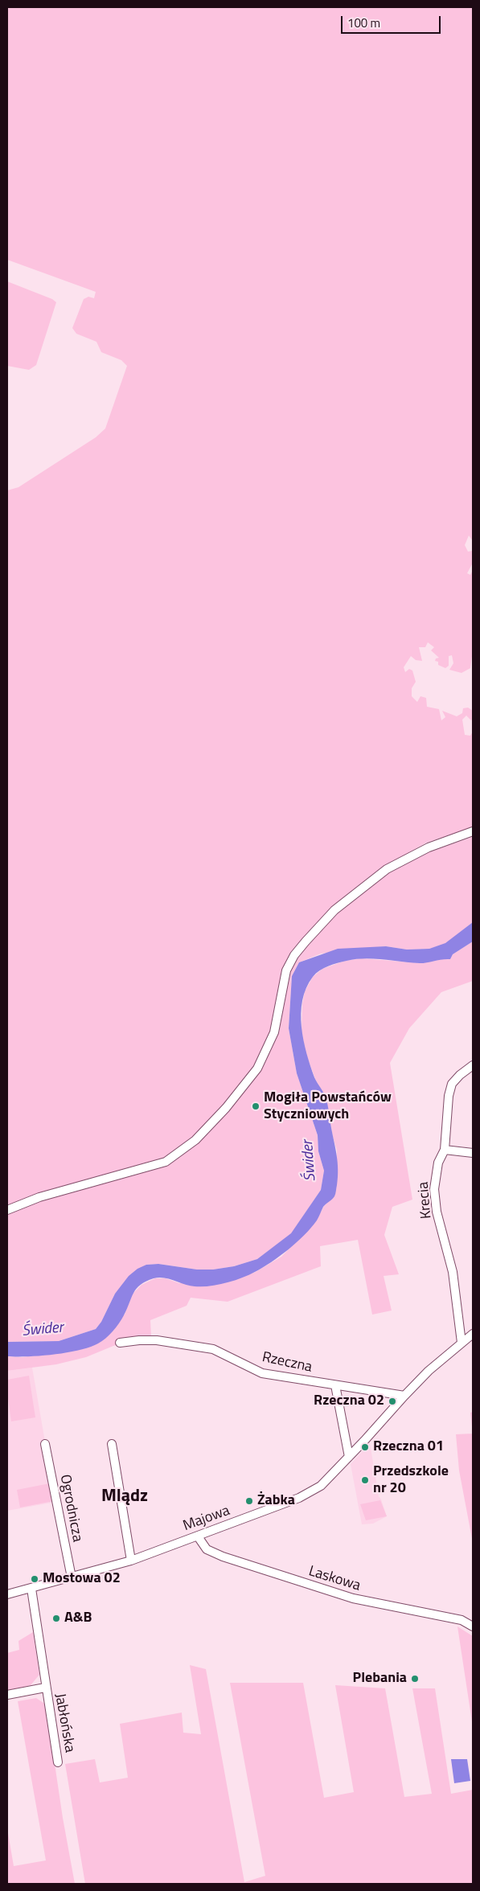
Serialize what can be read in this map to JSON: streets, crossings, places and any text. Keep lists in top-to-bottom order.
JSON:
{
  "streets": {
    "street": [
      "Krecia",
      "Rzeczna",
      "Ogrodnicza",
      "Majowa",
      "Laskowa",
      "Jabłońska"
    ]
  },
  "crossings": [
    ["Krecia", "Majowa"],
    ["Rzeczna", "Majowa"],
    ["Ogrodnicza", "Majowa"],
    ["Majowa", "Laskowa"],
    ["Majowa", "Jabłońska"]
  ],
  "districts": ["Mlądz"],
  "water": ["Świder"],
  "places": [
    "Mogiła Powstańców Styczniowych",
    "Rzeczna 02",
    "Rzeczna 01",
    "Przedszkole nr 20",
    "Żabka",
    "Mostowa 02",
    "A&B",
    "Plebania"
  ],
  "scale_bar": "100 m"
}
